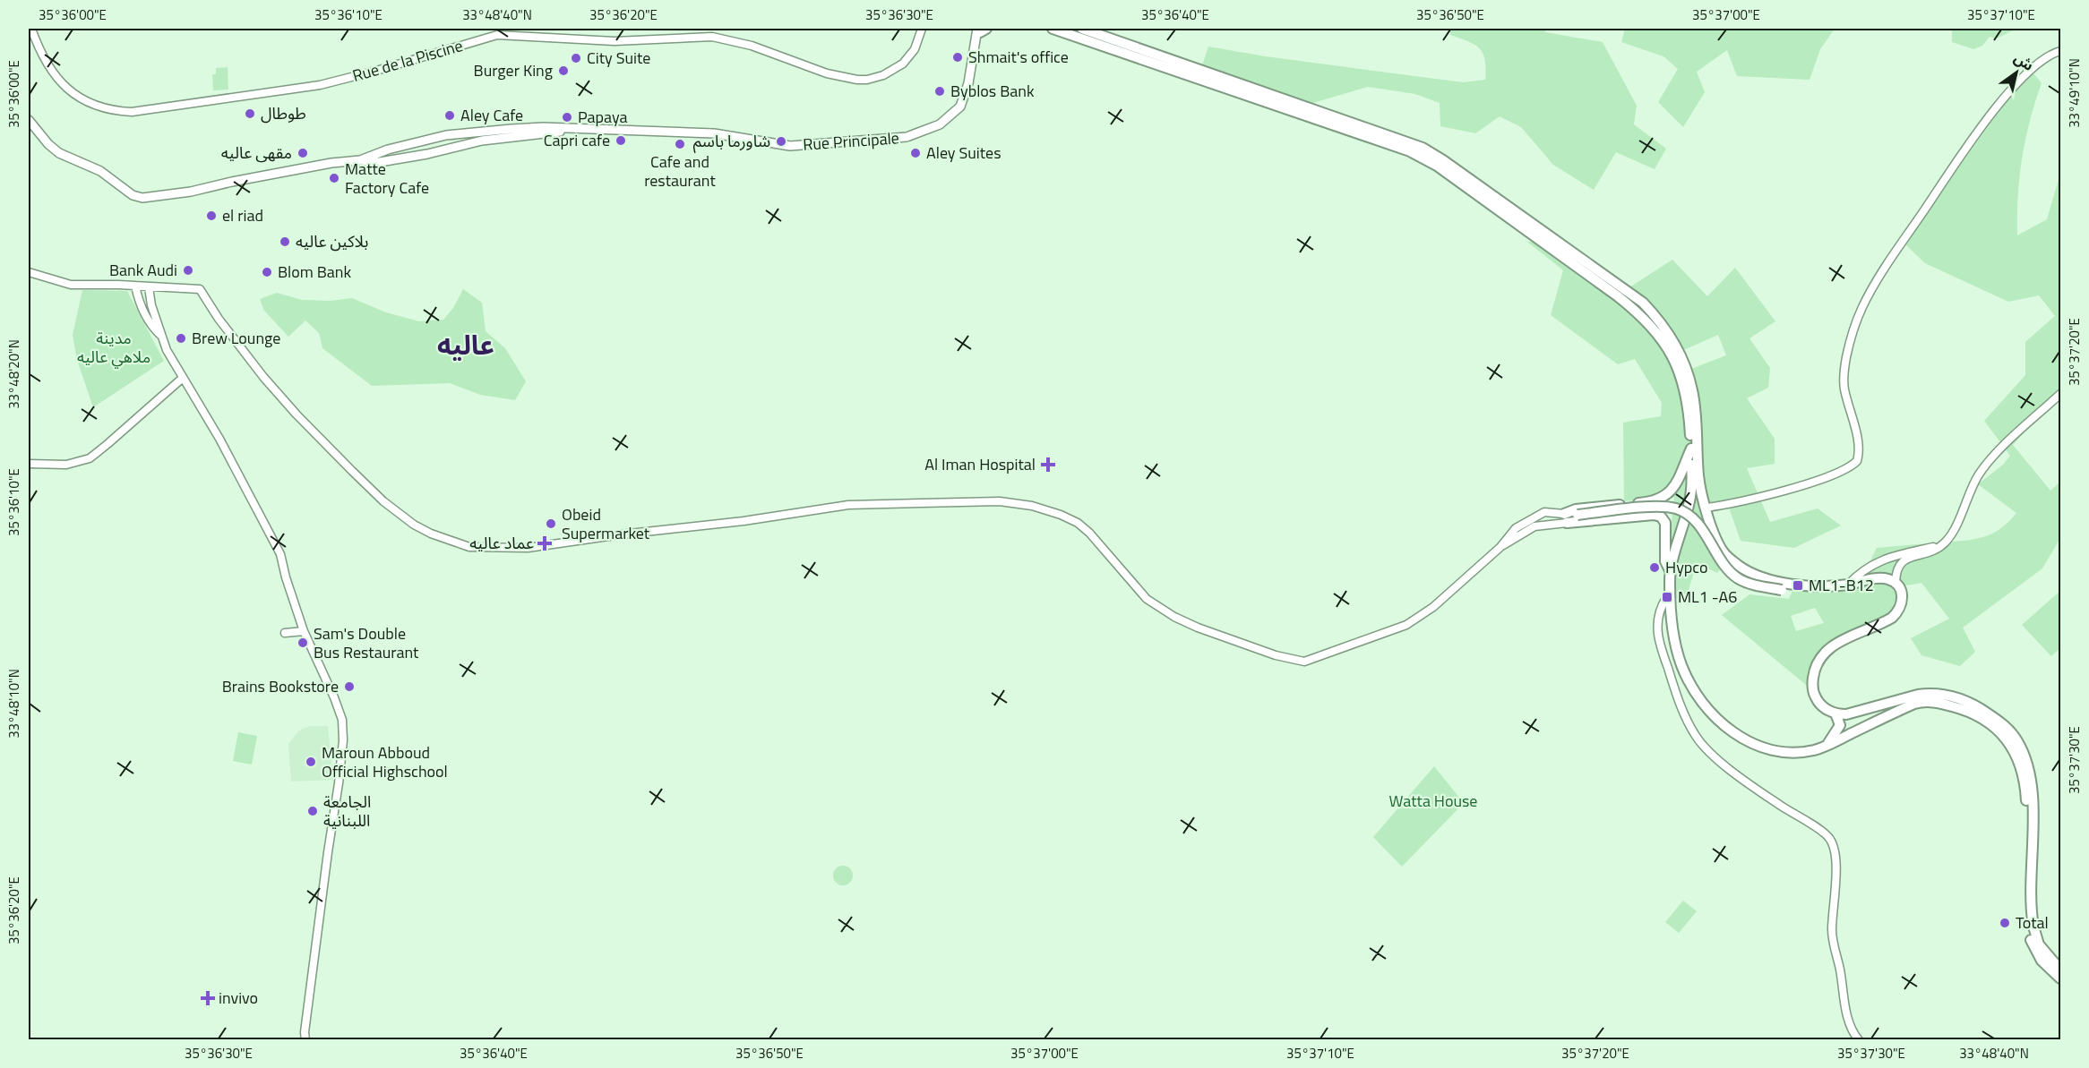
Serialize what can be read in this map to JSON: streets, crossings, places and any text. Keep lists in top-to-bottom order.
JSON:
{
  "streets": {
    "main road": ["Rue de la Piscine", "Rue Principale"]
  },
  "districts": ["عاليه"],
  "parks": ["مدينة ملاهي عاليه", "Watta House"],
  "places": {
    "other": [
      "Shmait's office",
      "City Suite",
      "Burger King",
      "Byblos Bank",
      "طوطال",
      "Aley Cafe",
      "Papaya",
      "Capri cafe",
      "شاورما باسم",
      "Cafe and restaurant",
      "مقهى عاليه",
      "Aley Suites",
      "Matte Factory Cafe",
      "el riad",
      "بلاكين عاليه",
      "Bank Audi",
      "Blom Bank",
      "Brew Lounge",
      "Obeid Supermarket",
      "Hypco",
      "Sam's Double Bus Restaurant",
      "Brains Bookstore",
      "Maroun Abboud Official Highschool",
      "الجامعة اللبنانية",
      "Total"
    ],
    "health": ["Al Iman Hospital", "عماد عاليه", "invivo"],
    "transit": ["ML1-B12", "ML1 -A6"]
  },
  "north": "top right",
  "coordinates": [
    "35°36'00\"E",
    "35°36'10\"E",
    "33°48'40\"N",
    "35°36'20\"E",
    "35°36'30\"E",
    "35°36'40\"E",
    "35°36'50\"E",
    "35°37'00\"E",
    "35°37'10\"E",
    "33°49'10\"N",
    "35°37'20\"E",
    "33°48'20\"N",
    "33°48'10\"N",
    "35°37'30\"E"
  ]
}
